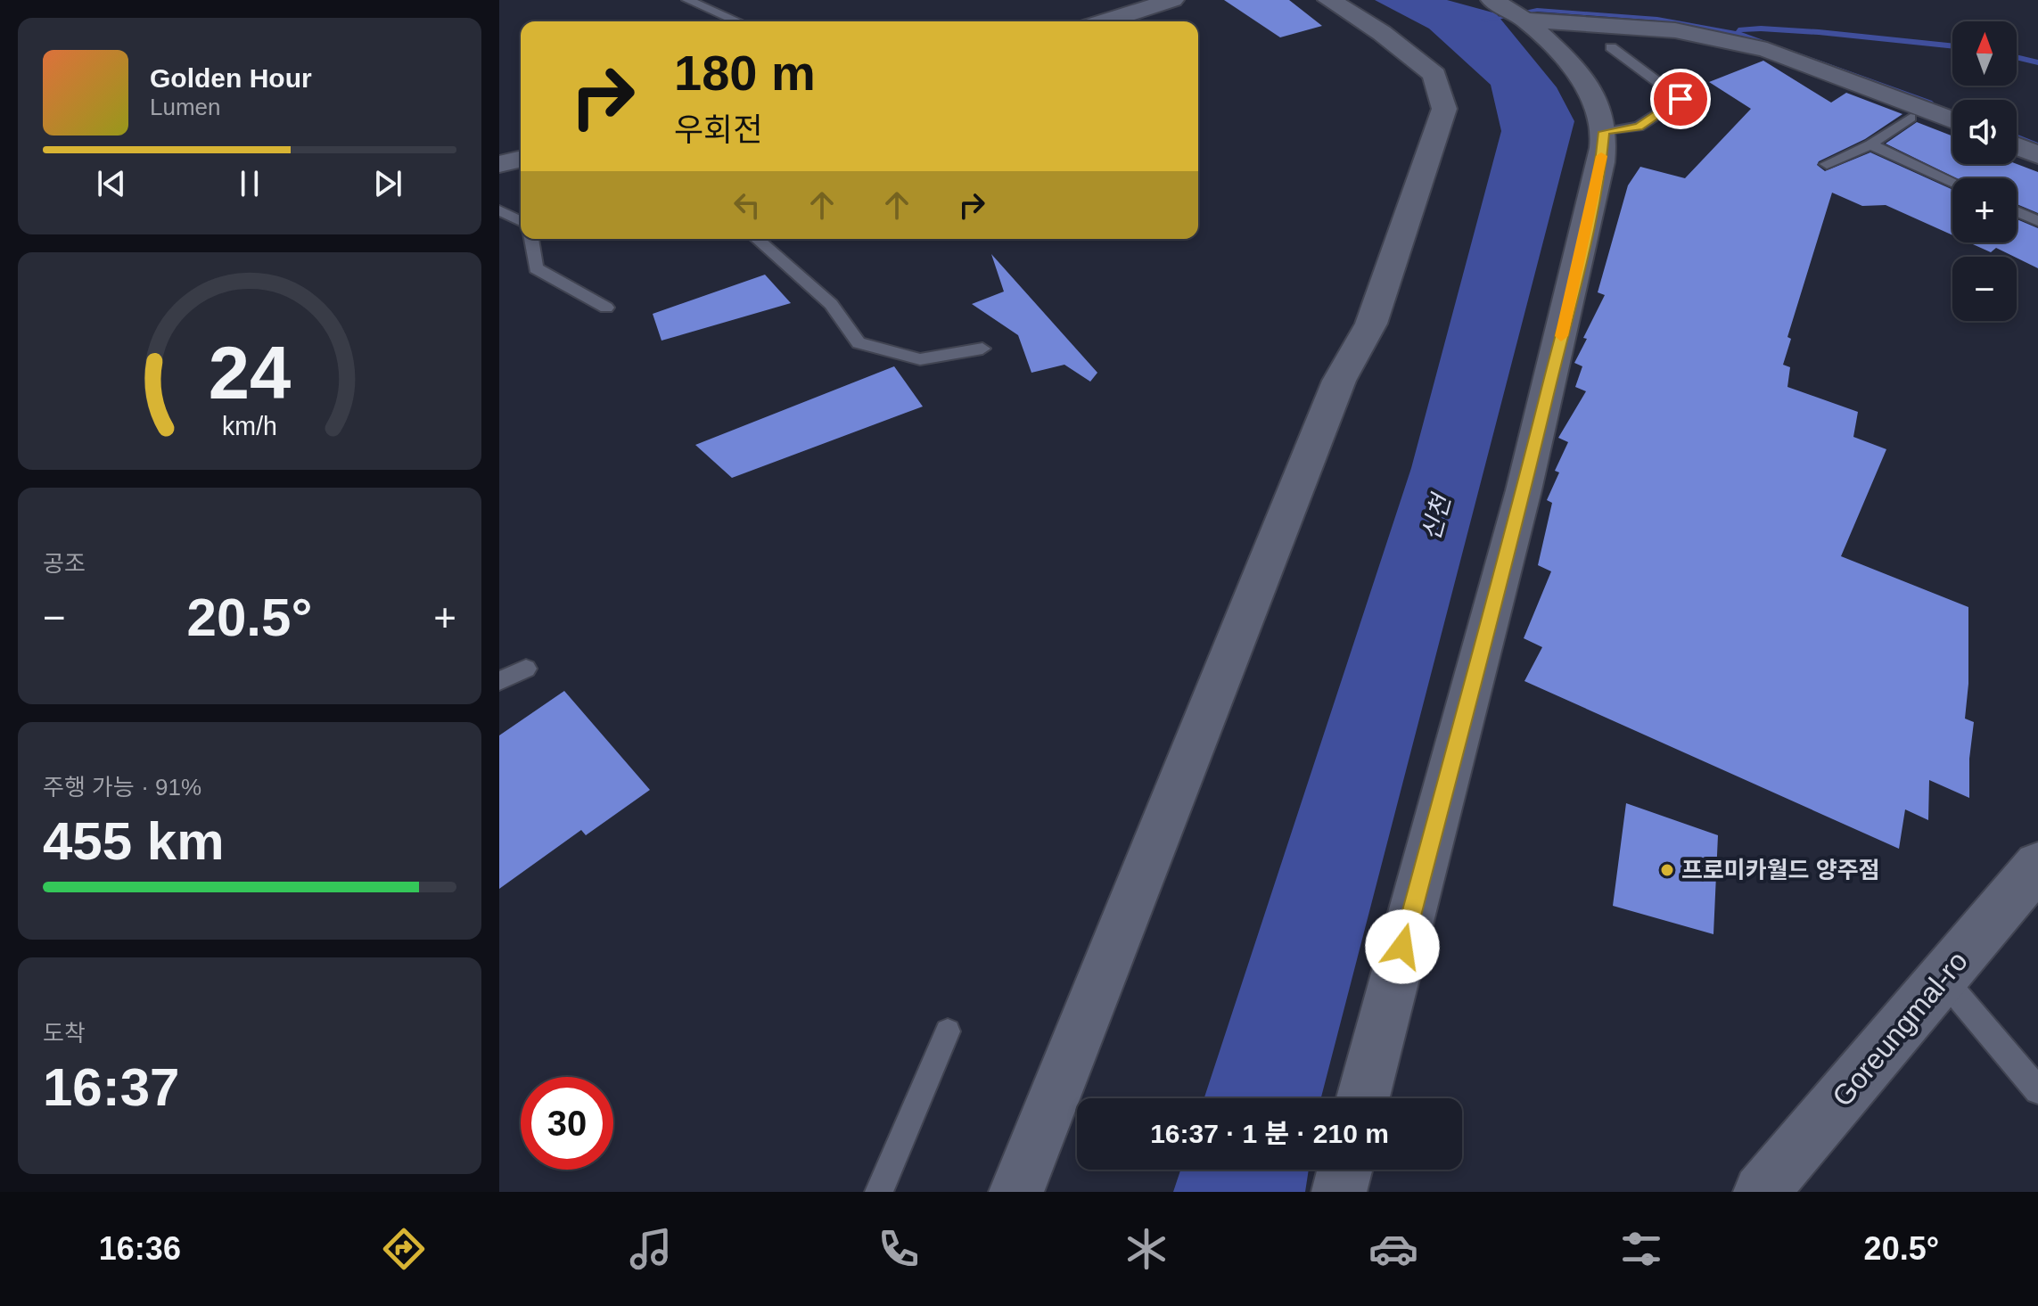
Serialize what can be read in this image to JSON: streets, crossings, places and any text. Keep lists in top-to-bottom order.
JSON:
{
  "streets": {
    "street": ["Goreungmal-ro"]
  },
  "water": ["신천"],
  "places": ["프로미카월드 양주점"],
  "north": "top",
  "page": {
    "map_buttons": ["+", "−"],
    "turn": ["180 m", "우회전"],
    "song": ["Golden Hour", "Lumen"],
    "tile": [
      "공조",
      ["주행 가능 · 91%", "455 km"],
      ["도착", "16:37"]
    ],
    "heat": ["−", "20.5°", "+"],
    "limit": "30",
    "trip": "16:37 · 1 분 · 210 m",
    "tabs": ["16:36", "20.5°"],
    "gauge": ["24", "km/h"]
  }
}
